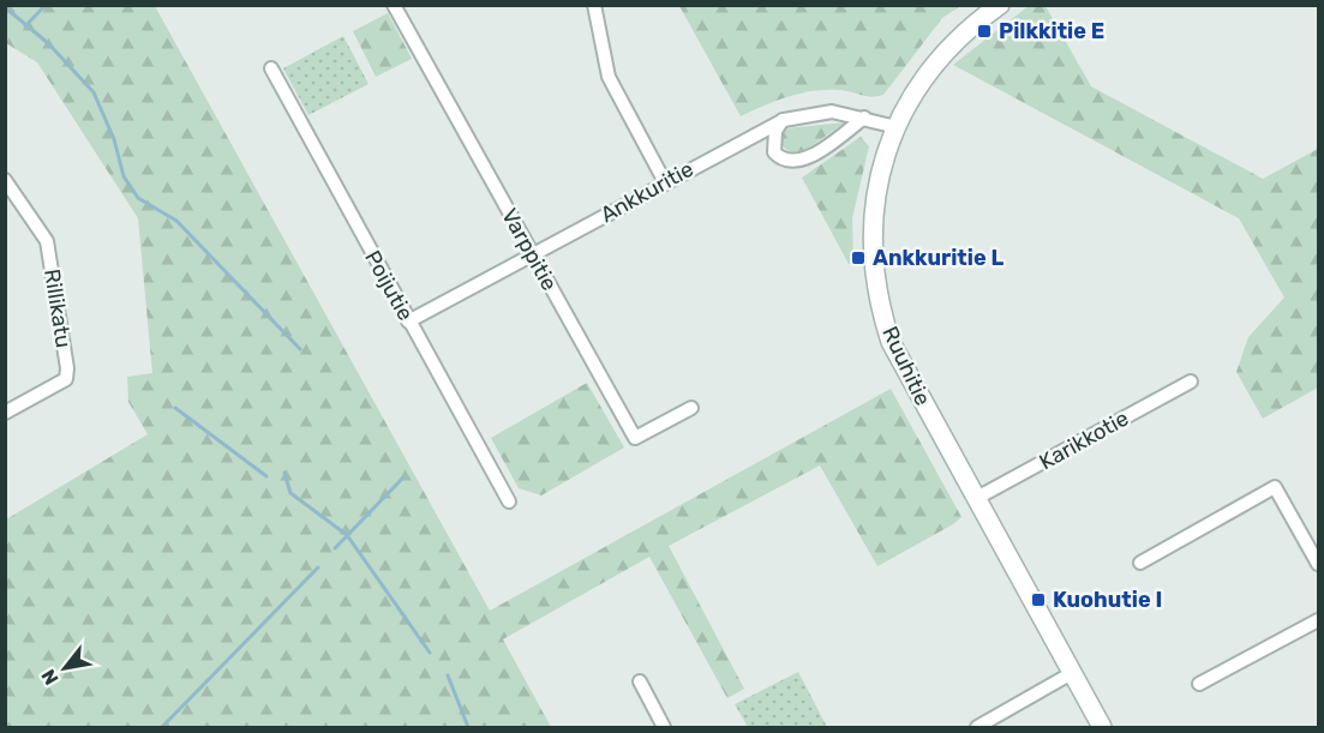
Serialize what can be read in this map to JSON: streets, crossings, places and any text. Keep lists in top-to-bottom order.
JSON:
{
  "streets": {
    "street": [
      "Ankkuritie",
      "Varppitie",
      "Poijutie",
      "Rillikatu",
      "Ruuhitie",
      "Karikkotie"
    ]
  },
  "crossings": [
    ["Ankkuritie", "Varppitie"],
    ["Ankkuritie", "Poijutie"],
    ["Ankkuritie", "Ruuhitie"],
    ["Ruuhitie", "Karikkotie"]
  ],
  "places": {
    "transit": ["Pilkkitie E", "Ankkuritie L", "Kuohutie I"]
  },
  "north": "bottom left"
}
